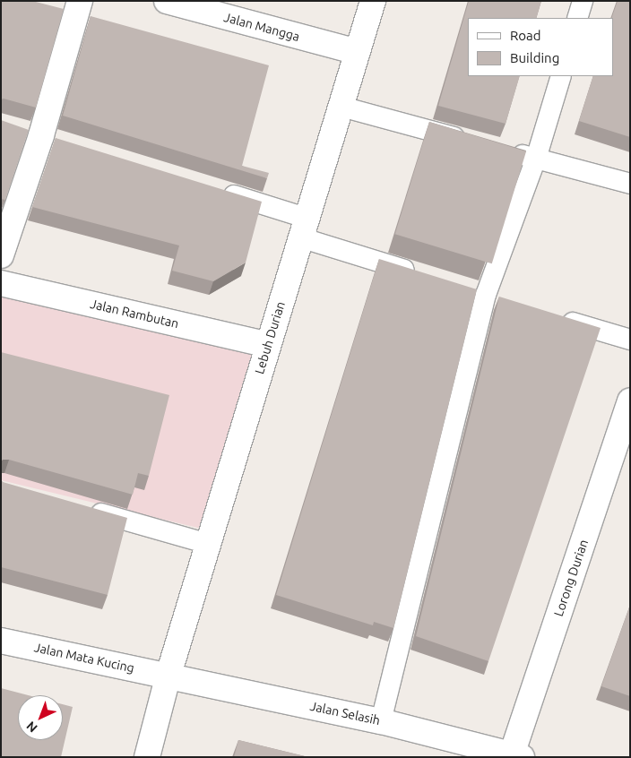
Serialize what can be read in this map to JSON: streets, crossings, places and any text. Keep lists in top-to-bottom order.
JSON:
{
  "streets": {
    "street": [
      "Jalan Mangga",
      "Jalan Rambutan",
      "Lebuh Durian",
      "Lorong Durian",
      "Jalan Mata Kucing",
      "Jalan Selasih"
    ]
  },
  "crossings": [
    ["Jalan Mangga", "Lebuh Durian"],
    ["Jalan Rambutan", "Lebuh Durian"],
    ["Lebuh Durian", "Jalan Mata Kucing"],
    ["Lebuh Durian", "Jalan Selasih"],
    ["Lorong Durian", "Jalan Selasih"],
    ["Jalan Mata Kucing", "Jalan Selasih"]
  ],
  "legend": ["Road", "Building"],
  "north": "bottom left"
}
